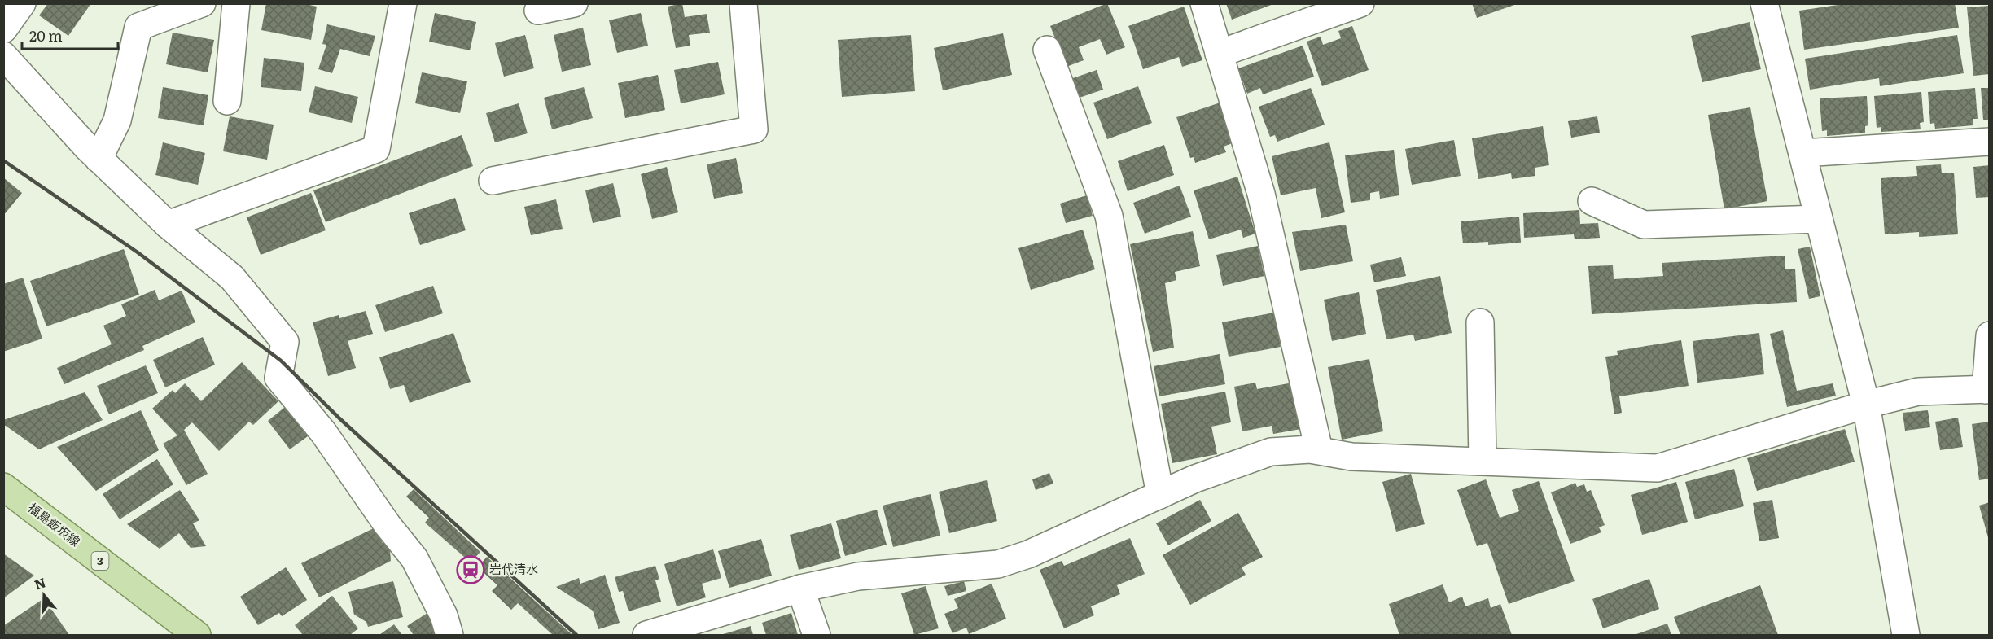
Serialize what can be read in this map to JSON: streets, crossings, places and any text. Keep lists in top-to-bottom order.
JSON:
{
  "streets": {
    "main road": ["福島飯坂線", "3"]
  },
  "places": {
    "station": ["岩代清水"]
  },
  "scale_bar": "20 m",
  "north": "top"
}
